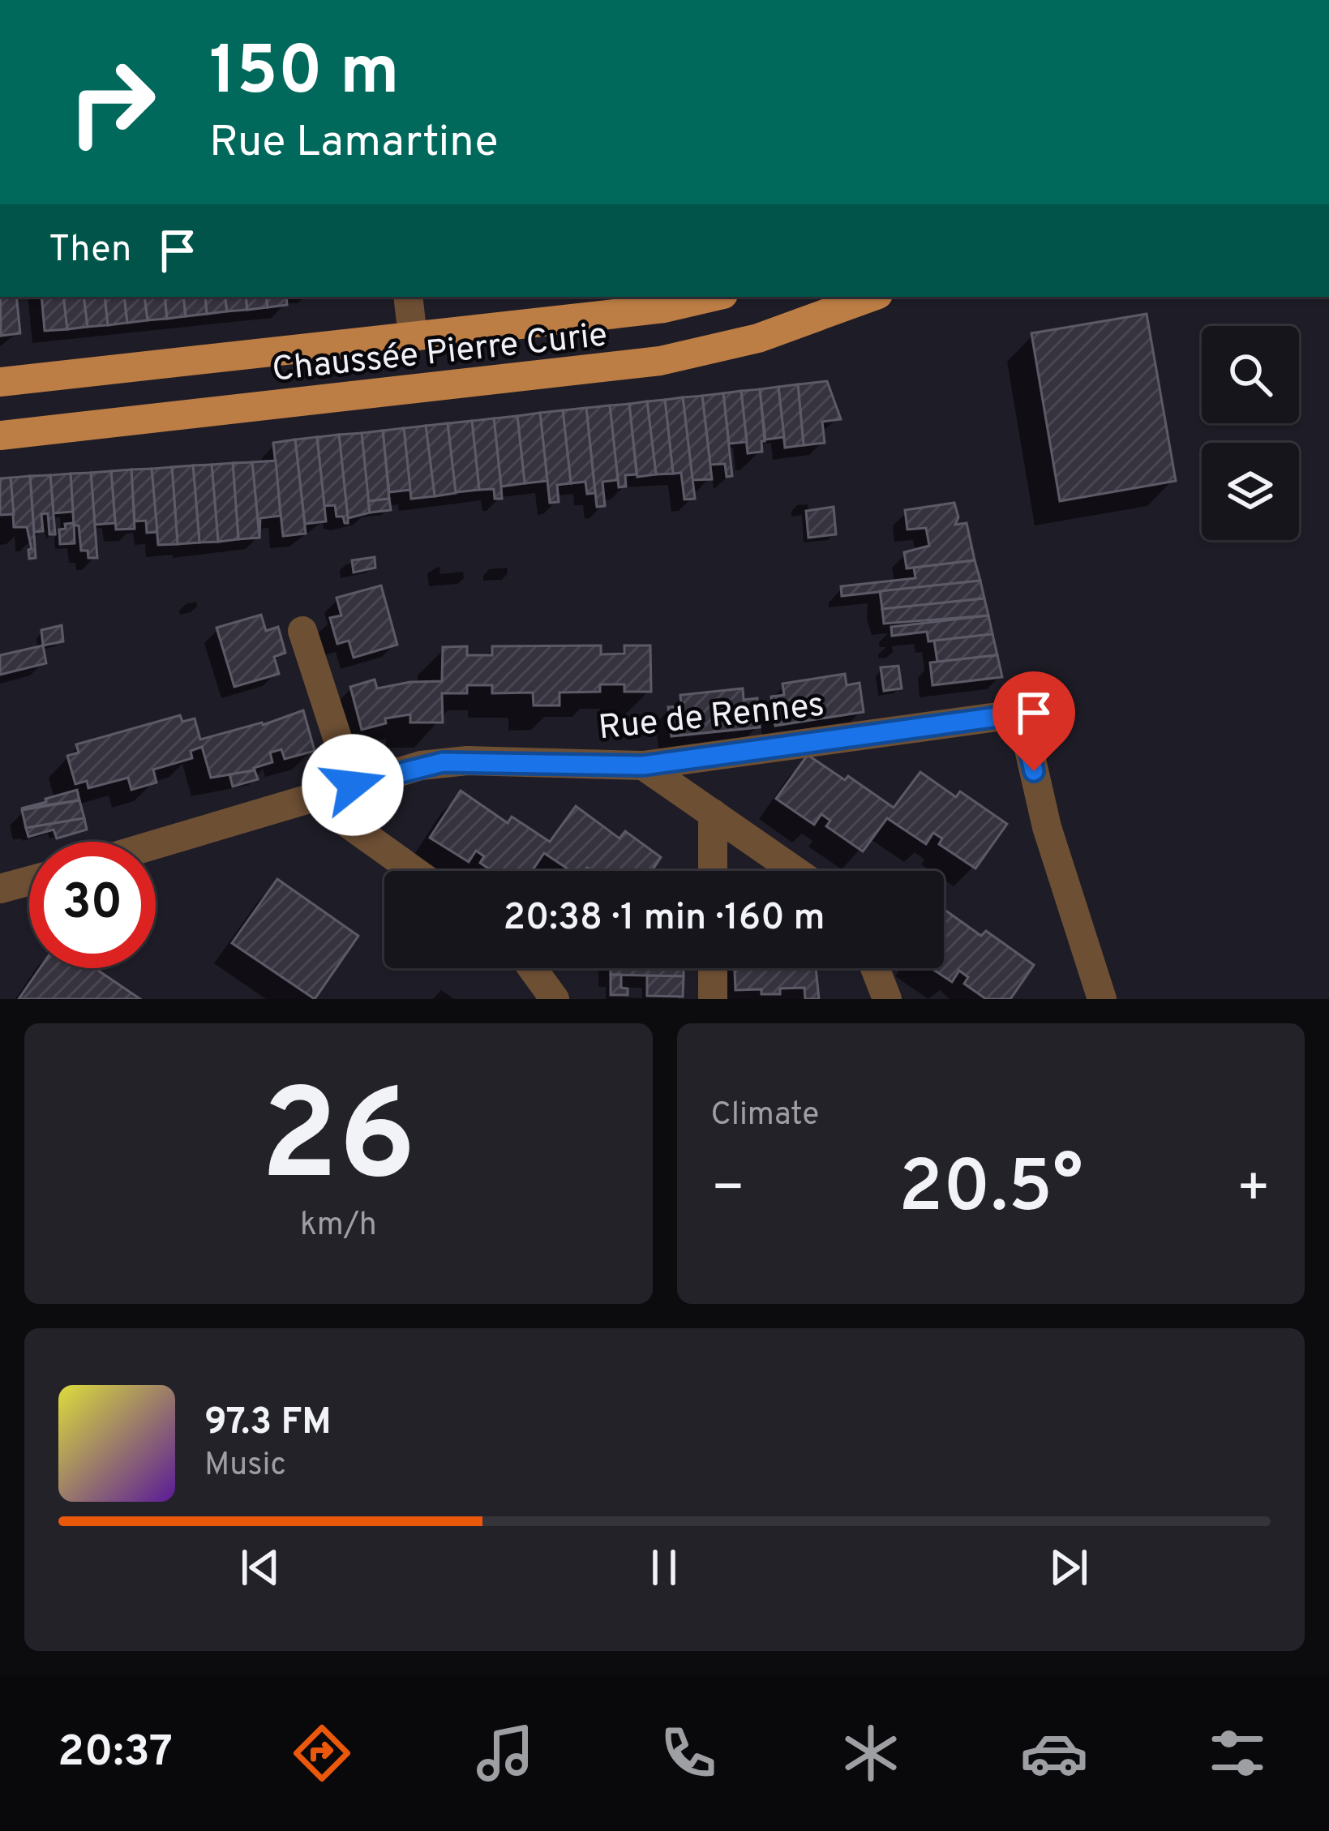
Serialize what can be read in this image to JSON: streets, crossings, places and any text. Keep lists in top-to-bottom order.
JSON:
{
  "streets": {
    "main road": ["Chaussée Pierre Curie"],
    "street": ["Rue de Rennes"]
  },
  "page": {
    "turn": ["150 m", "Rue Lamartine"],
    "then": "Then",
    "limit": "30",
    "trip": "20:38 · 1 min · 160 m",
    "tile": [
      ["26", "km/h"],
      "Climate"
    ],
    "heat": ["−", "20.5°", "+"],
    "song": ["97.3 FM", "Music"],
    "tabs": "20:37"
  }
}
